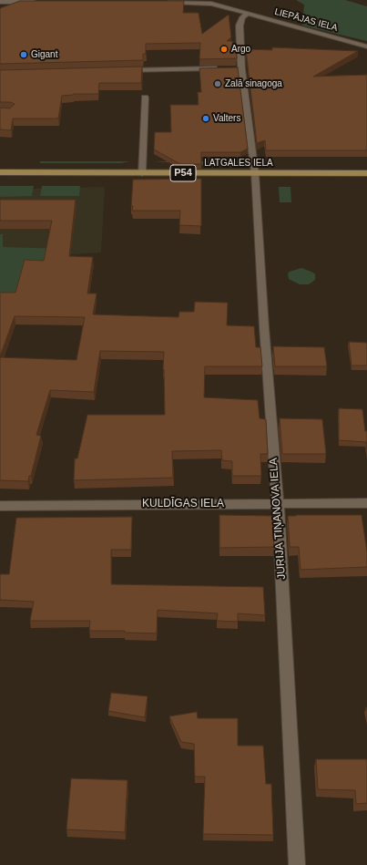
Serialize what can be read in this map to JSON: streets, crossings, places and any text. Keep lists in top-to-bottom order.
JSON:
{
  "streets": {
    "main road": ["LATGALES IELA", "P54"],
    "street": ["LIEPĀJAS IELA", "KULDĪGAS IELA", "JURIJA TIŅANOVA IELA"]
  },
  "crossings": [
    ["LIEPĀJAS IELA", "JURIJA TIŅANOVA IELA"],
    ["LATGALES IELA", "JURIJA TIŅANOVA IELA"],
    ["KULDĪGAS IELA", "JURIJA TIŅANOVA IELA"]
  ],
  "places": [
    "Argo",
    "Gigant",
    "Zalā sinagoga",
    "Valters"
  ]
}
